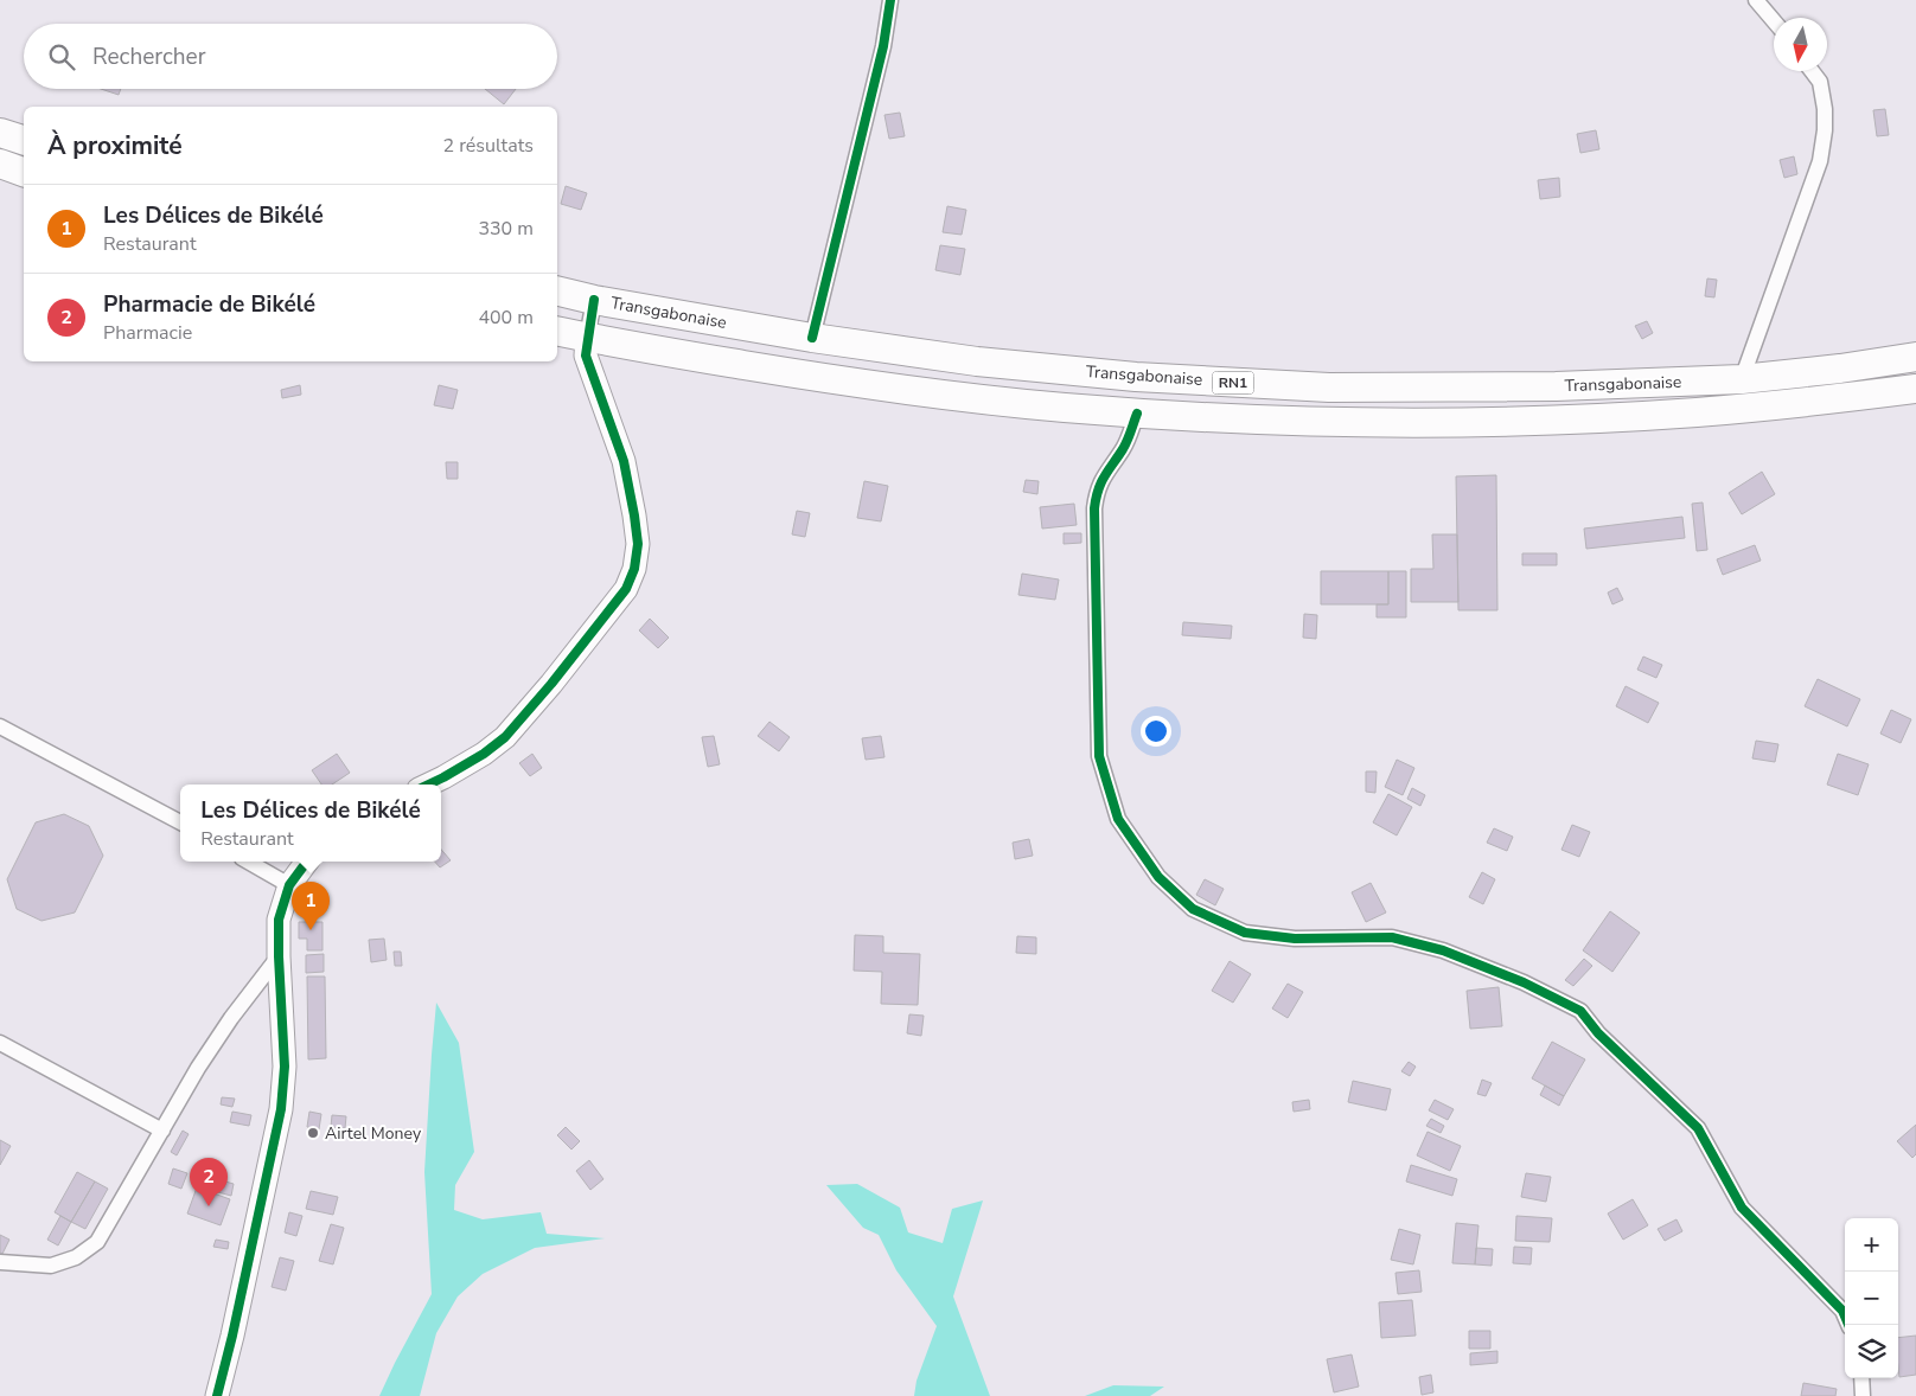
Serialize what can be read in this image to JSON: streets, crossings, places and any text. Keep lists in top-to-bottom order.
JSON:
{
  "streets": {
    "highway": ["Transgabonaise", "RN1"]
  },
  "places": ["Airtel Money"],
  "north": "bottom",
  "page": {
    "search": "Rechercher",
    "heading": ["À proximité", "2 résultats"],
    "list": [
      {
        "mark": "1",
        "name": "Les Délices de Bikélé",
        "note": "Restaurant",
        "value": "330 m"
      },
      {
        "mark": "2",
        "name": "Pharmacie de Bikélé",
        "note": "Pharmacie",
        "value": "400 m"
      }
    ],
    "popup": ["Les Délices de Bikélé", "Restaurant"],
    "pins": ["1", "2"],
    "map_buttons": ["+", "−"]
  }
}
